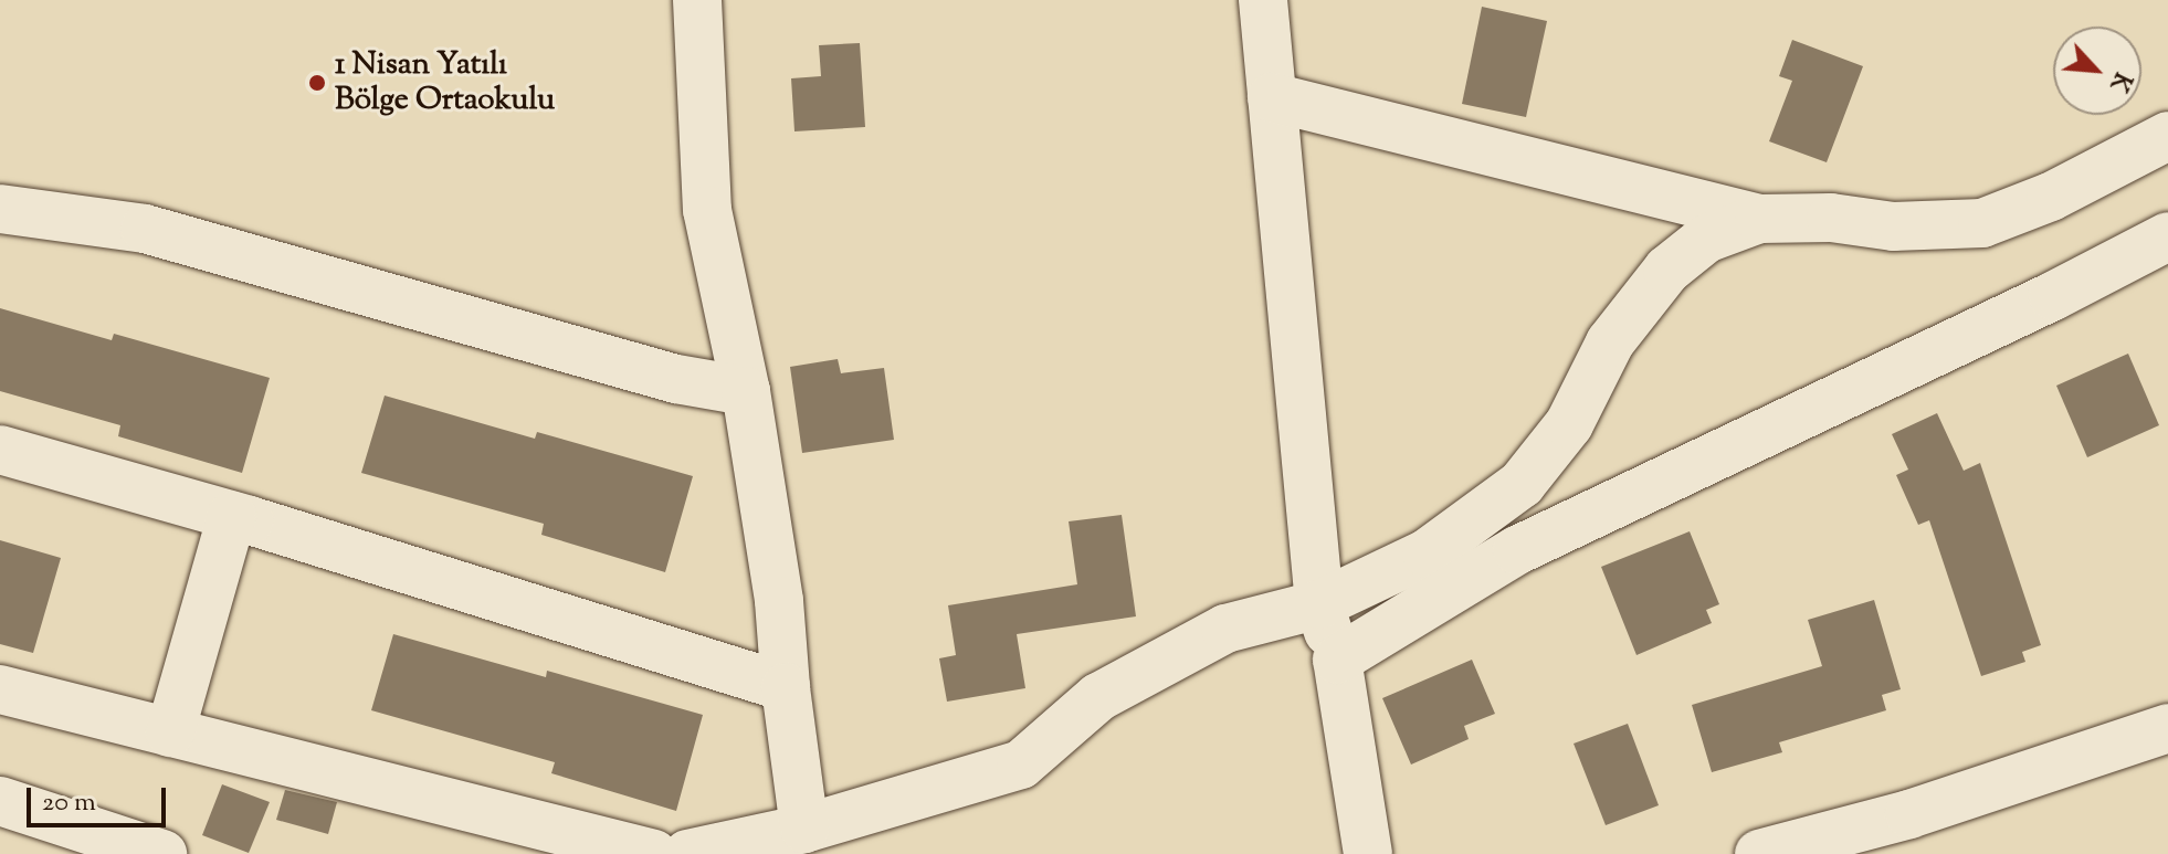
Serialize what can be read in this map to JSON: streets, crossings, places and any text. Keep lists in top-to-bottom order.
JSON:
{
  "places": ["1 Nisan Yatılı Bölge Ortaokulu"],
  "scale_bar": "20 m",
  "north": "bottom right"
}
